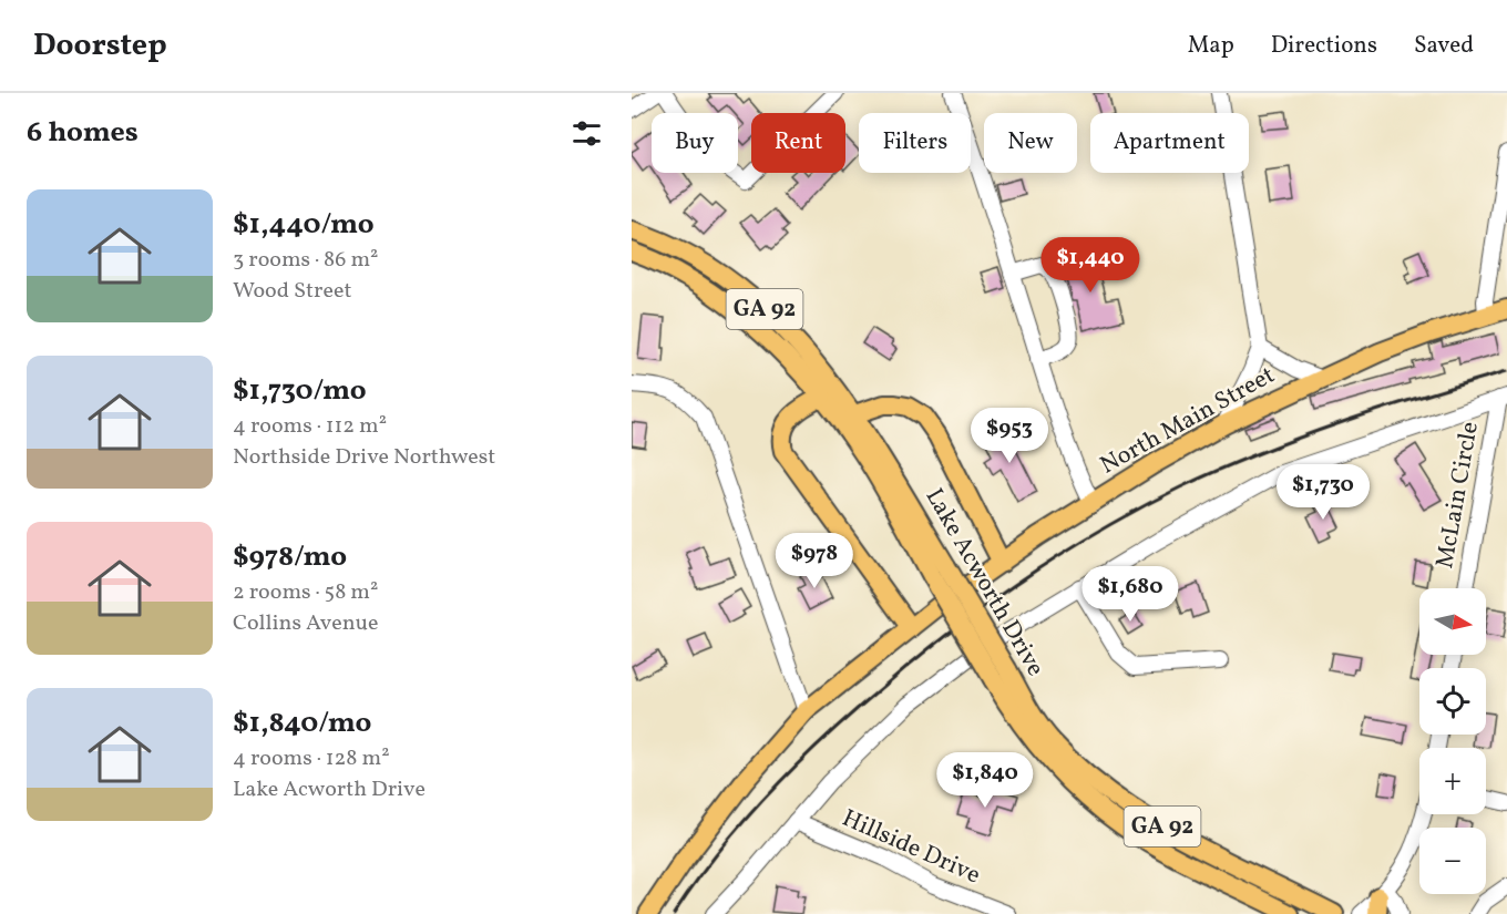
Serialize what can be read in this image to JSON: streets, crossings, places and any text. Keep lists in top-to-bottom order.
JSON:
{
  "streets": {
    "main road": ["GA 92", "North Main Street", "Lake Acworth Drive"],
    "street": ["McLain Circle", "Hillside Drive"]
  },
  "north": "right",
  "page": {
    "header": "Doorstep",
    "nav": ["Map", "Directions", "Saved"],
    "heading": "6 homes",
    "chip": [
      "Buy",
      "Rent",
      "Filters",
      "New",
      "Apartment"
    ],
    "list": [
      {
        "name": "$1,440/mo",
        "note": "3 rooms · 86 m² · Wood Street"
      },
      {
        "name": "$1,730/mo",
        "note": "4 rooms · 112 m² · Northside Drive Northwest"
      },
      {
        "name": "$978/mo",
        "note": "2 rooms · 58 m² · Collins Avenue"
      },
      {
        "name": "$1,840/mo",
        "note": "4 rooms · 128 m² · Lake Acworth Drive"
      }
    ],
    "price": [
      "$1,440",
      "$953",
      "$1,730",
      "$978",
      "$1,680",
      "$1,840"
    ],
    "map_buttons": ["+", "−"]
  }
}
